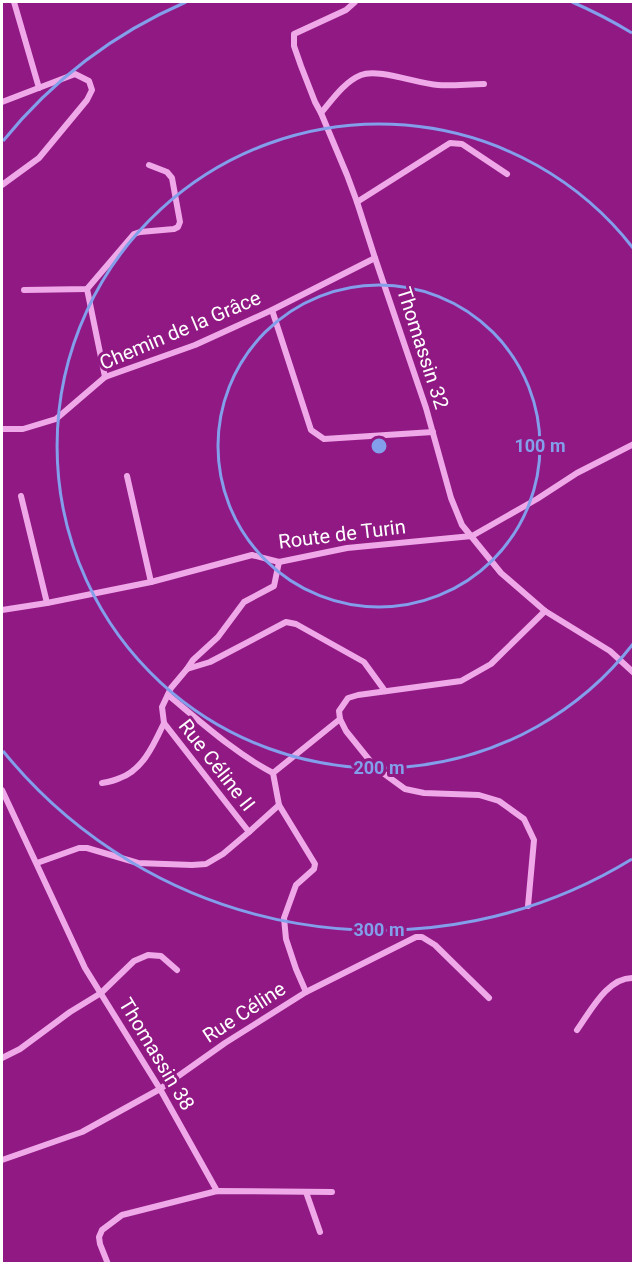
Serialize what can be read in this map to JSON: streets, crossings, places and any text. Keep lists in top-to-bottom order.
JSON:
{
  "streets": {
    "street": [
      "Chemin de la Grâce",
      "Thomassin 32",
      "Route de Turin",
      "Rue Céline II",
      "Rue Céline",
      "Thomassin 38"
    ]
  },
  "crossings": [
    ["Chemin de la Grâce", "Thomassin 32"],
    ["Thomassin 32", "Route de Turin"],
    ["Route de Turin", "Rue Céline II"],
    ["Rue Céline II", "Rue Céline"],
    ["Rue Céline II", "Thomassin 38"],
    ["Rue Céline", "Thomassin 38"]
  ],
  "rings": ["100 m", "200 m", "300 m"]
}
